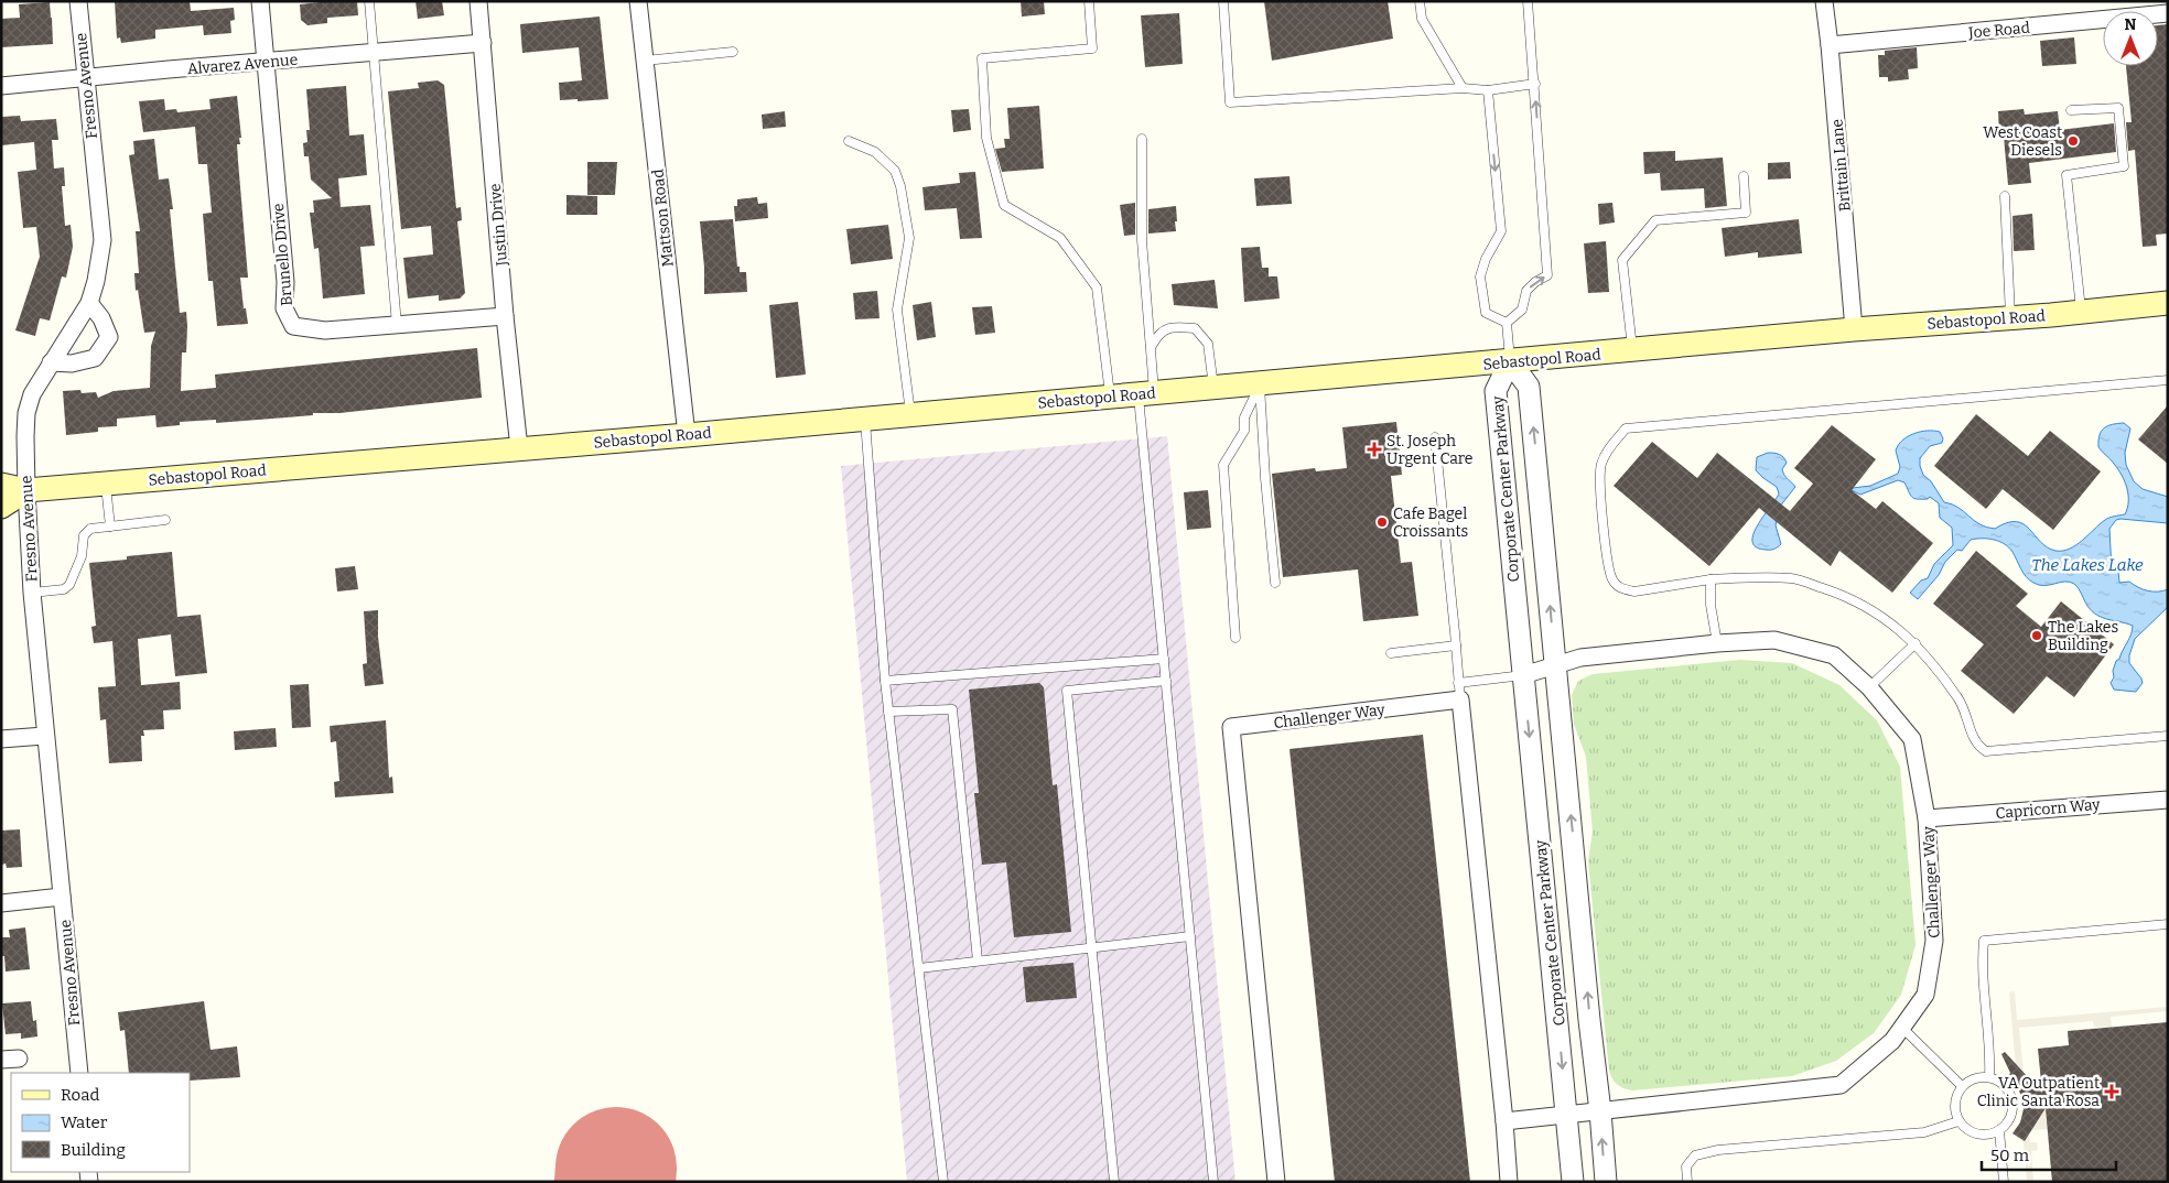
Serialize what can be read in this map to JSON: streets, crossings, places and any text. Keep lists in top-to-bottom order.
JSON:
{
  "streets": {
    "main road": ["Sebastopol Road"],
    "street": [
      "Joe Road",
      "Alvarez Avenue",
      "Fresno Avenue",
      "Brittain Lane",
      "Mattson Road",
      "Justin Drive",
      "Brunello Drive",
      "Corporate Center Parkway",
      "Challenger Way",
      "Capricorn Way"
    ]
  },
  "crossings": [
    ["Joe Road", "Brittain Lane"],
    ["Alvarez Avenue", "Fresno Avenue"],
    ["Alvarez Avenue", "Justin Drive"],
    ["Alvarez Avenue", "Brunello Drive"],
    ["Fresno Avenue", "Sebastopol Road"],
    ["Brittain Lane", "Sebastopol Road"],
    ["Mattson Road", "Sebastopol Road"],
    ["Justin Drive", "Brunello Drive"],
    ["Justin Drive", "Sebastopol Road"],
    ["Sebastopol Road", "Corporate Center Parkway"],
    ["Corporate Center Parkway", "Challenger Way"],
    ["Challenger Way", "Capricorn Way"]
  ],
  "water": ["The Lakes Lake"],
  "places": {
    "other": ["West Coast Diesels", "Cafe Bagel Croissants", "The Lakes Building"],
    "health": ["St. Joseph Urgent Care", "VA Outpatient Clinic Santa Rosa"]
  },
  "legend": ["Road", "Water", "Building"],
  "scale_bar": "50 m",
  "north": "top"
}
